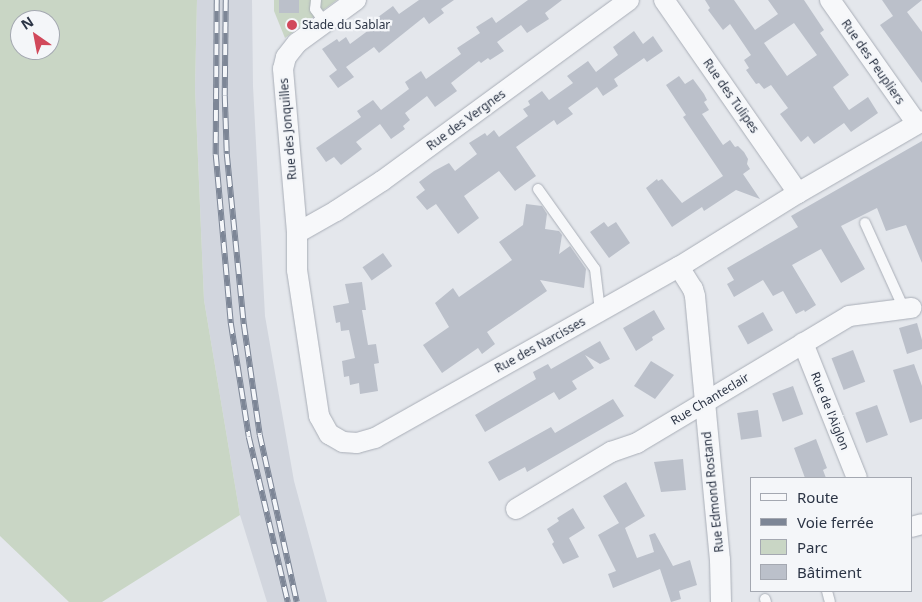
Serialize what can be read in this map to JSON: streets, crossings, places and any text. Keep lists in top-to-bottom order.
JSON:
{
  "streets": {
    "street": [
      "Rue des Peupliers",
      "Rue des Tulipes",
      "Rue des Vergnes",
      "Rue des Jonquilles",
      "Rue des Narcisses",
      "Rue Chanteclair",
      "Rue de l'Aiglon",
      "Rue Edmond Rostand"
    ]
  },
  "crossings": [
    ["Rue des Peupliers", "Rue des Narcisses"],
    ["Rue des Tulipes", "Rue des Narcisses"],
    ["Rue des Vergnes", "Rue des Jonquilles"],
    ["Rue des Vergnes", "Rue des Narcisses"],
    ["Rue des Jonquilles", "Rue des Narcisses"],
    ["Rue des Narcisses", "Rue Edmond Rostand"],
    ["Rue Chanteclair", "Rue de l'Aiglon"],
    ["Rue Chanteclair", "Rue Edmond Rostand"]
  ],
  "places": ["Stade du Sablar"],
  "legend": [
    "Route",
    "Voie ferrée",
    "Parc",
    "Bâtiment"
  ],
  "north": "top left"
}
